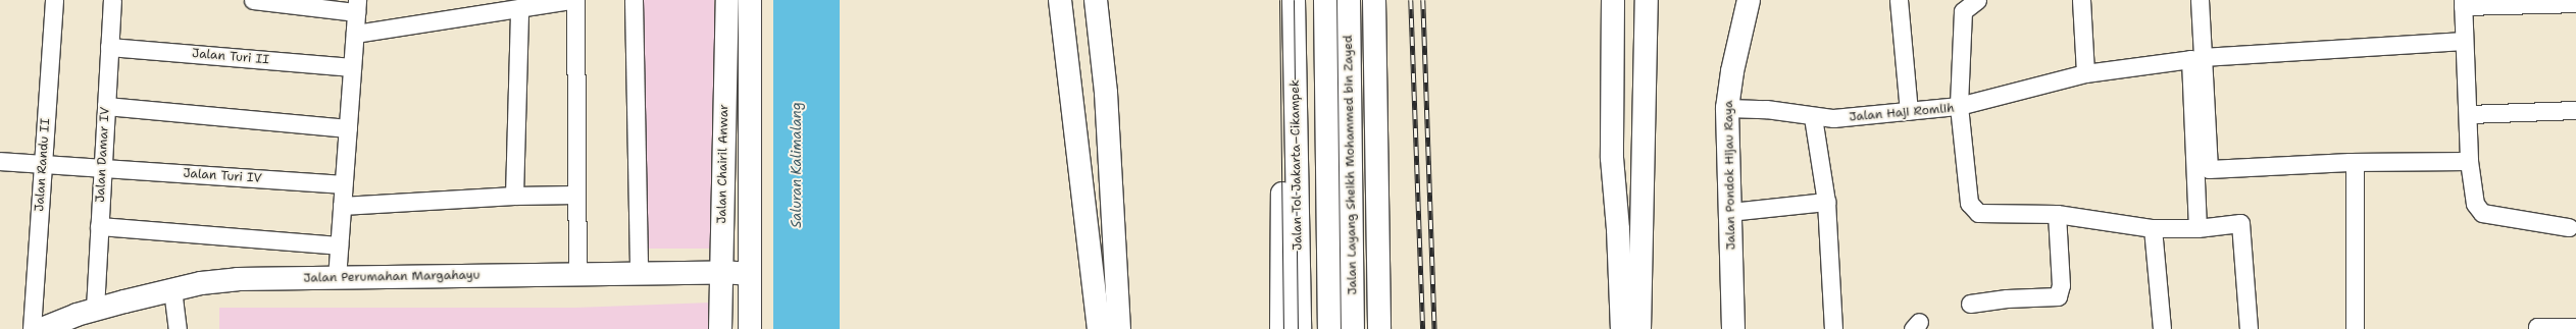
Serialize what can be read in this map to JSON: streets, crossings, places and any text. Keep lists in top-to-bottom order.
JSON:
{
  "streets": {
    "main road": [
      "Jalan Chairil Anwar",
      "Jalan Tol Jakarta–Cikampek",
      "Jalan Layang Sheikh Mohammed bin Zayed",
      "Jalan Pondok Hijau Raya",
      "Jalan Perumahan Margahayu"
    ],
    "street": [
      "Jalan Turi II",
      "Jalan Haji Romlih",
      "Jalan Damar IV",
      "Jalan Randu II",
      "Jalan Turi IV"
    ]
  },
  "crossings": [
    ["Jalan Turi II", "Jalan Damar IV"],
    ["Jalan Haji Romlih", "Jalan Pondok Hijau Raya"],
    ["Jalan Damar IV", "Jalan Turi IV"],
    ["Jalan Damar IV", "Jalan Perumahan Margahayu"],
    ["Jalan Chairil Anwar", "Jalan Perumahan Margahayu"],
    ["Jalan Randu II", "Jalan Turi IV"]
  ],
  "water": ["Saluran Kalimalang"]
}
